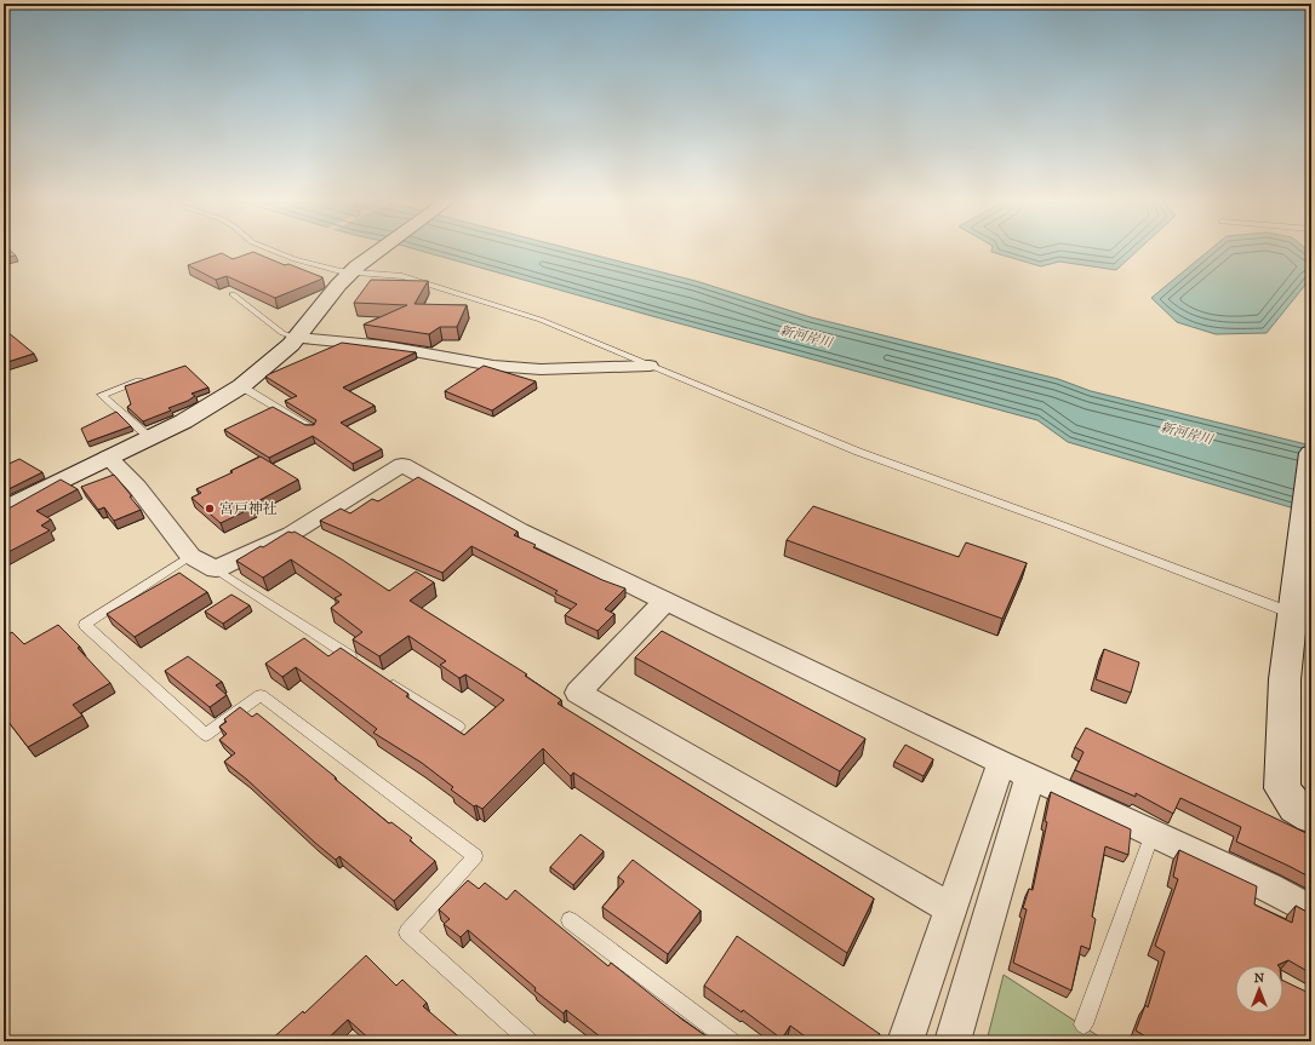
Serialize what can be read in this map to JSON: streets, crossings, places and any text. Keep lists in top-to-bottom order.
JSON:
{
  "water": ["新河岸川"],
  "places": ["宮戸神社"],
  "north": "top"
}
